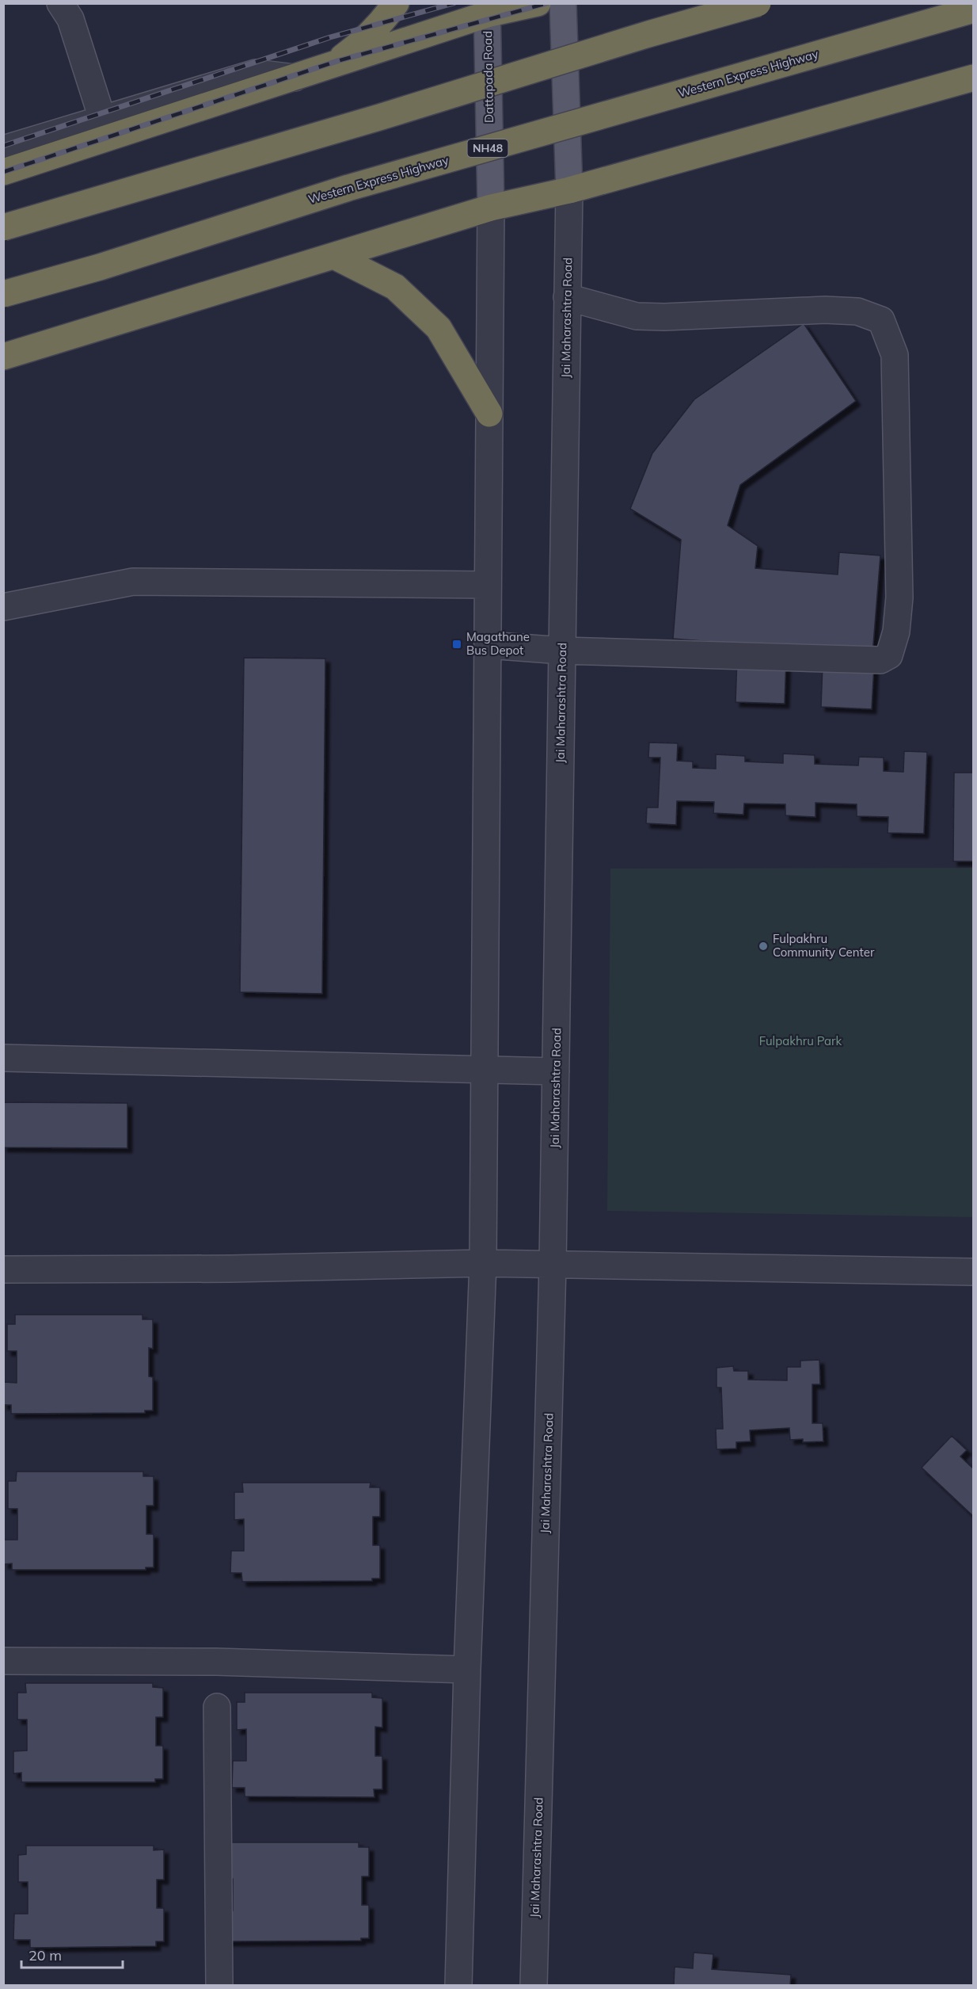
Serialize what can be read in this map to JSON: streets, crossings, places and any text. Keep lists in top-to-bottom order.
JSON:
{
  "streets": {
    "highway": ["Western Express Highway", "NH48"],
    "main road": ["Dattapada Road"],
    "street": ["Jai Maharashtra Road"]
  },
  "parks": ["Fulpakhru Park"],
  "places": {
    "transit": ["Magathane Bus Depot"],
    "other": ["Fulpakhru Community Center"]
  },
  "scale_bar": "20 m"
}
